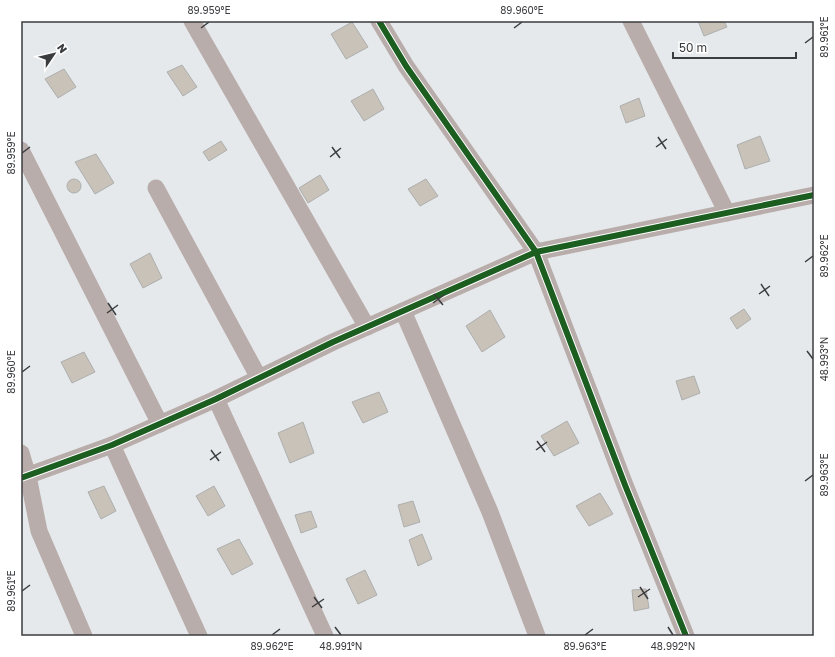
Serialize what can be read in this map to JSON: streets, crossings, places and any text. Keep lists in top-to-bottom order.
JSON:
{
  "scale_bar": "50 m",
  "north": "top right",
  "coordinates": [
    "89.959°E",
    "89.960°E",
    "89.961°E",
    "89.962°E",
    "48.993°N",
    "89.963°E",
    "48.991°N",
    "48.992°N"
  ]
}
